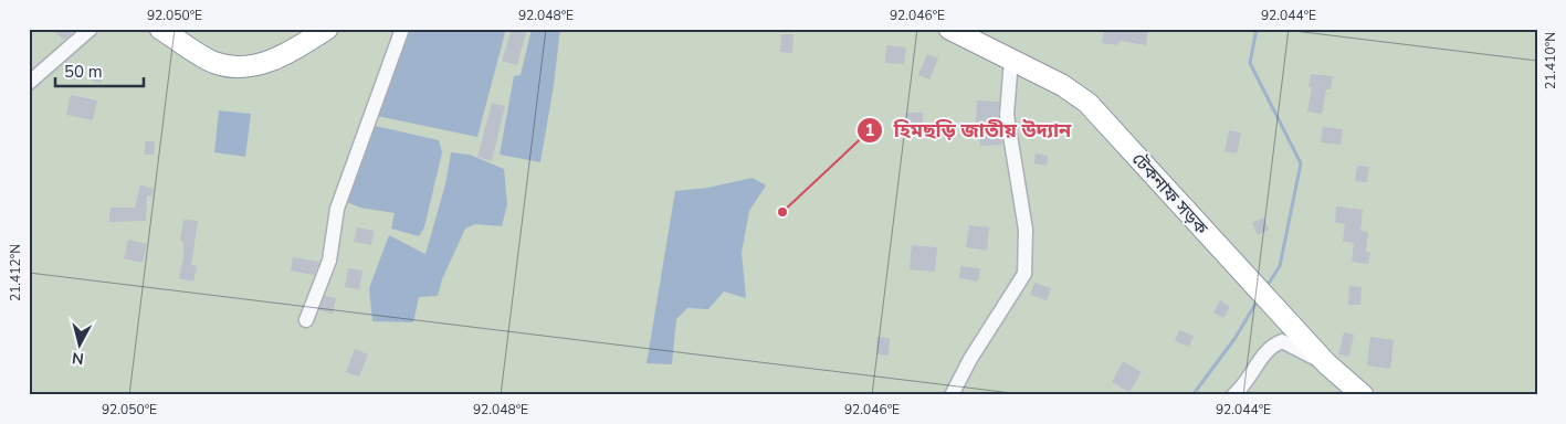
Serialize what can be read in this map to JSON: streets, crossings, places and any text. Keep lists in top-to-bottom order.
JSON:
{
  "streets": {
    "highway": ["টেকনাফ সড়ক"]
  },
  "places": ["হিমছড়ি জাতীয় উদ্যান"],
  "scale_bar": "50 m",
  "north": "bottom",
  "coordinates": [
    "92.050°E",
    "92.048°E",
    "92.046°E",
    "92.044°E",
    "21.410°N",
    "21.412°N"
  ]
}
